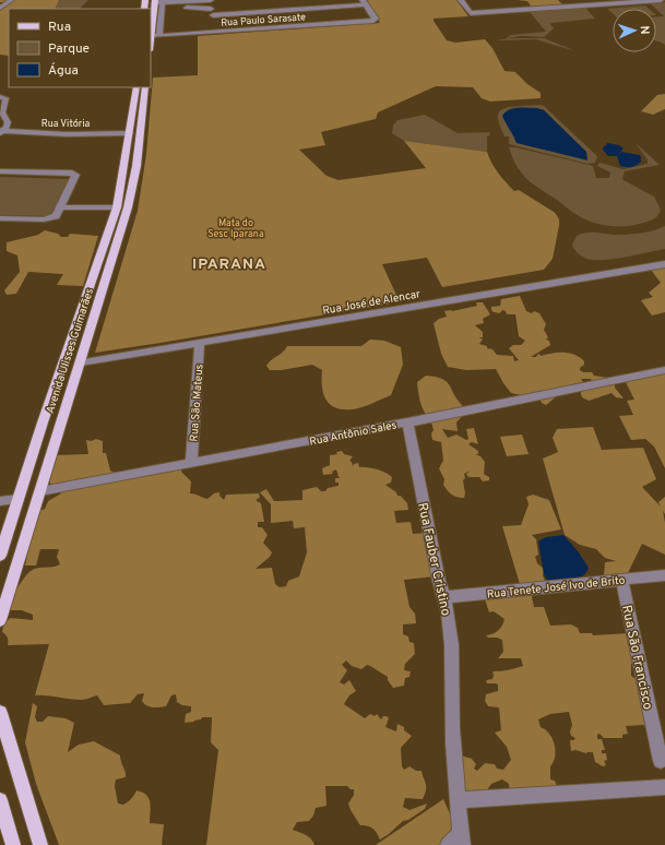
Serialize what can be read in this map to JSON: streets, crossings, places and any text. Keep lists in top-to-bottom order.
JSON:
{
  "streets": {
    "main road": ["Avenida Ulisses Guimarães"],
    "street": [
      "Rua Paulo Sarasate",
      "Rua Vitória",
      "Rua José de Alencar",
      "Rua São Mateus",
      "Rua Antônio Sales",
      "Rua Fauber Cristino",
      "Rua Tenete José Ivo de Brito",
      "Rua São Francisco"
    ]
  },
  "crossings": [
    ["Rua Vitória", "Avenida Ulisses Guimarães"],
    ["Rua José de Alencar", "Avenida Ulisses Guimarães"],
    ["Rua José de Alencar", "Rua São Mateus"],
    ["Avenida Ulisses Guimarães", "Rua Antônio Sales"],
    ["Rua São Mateus", "Rua Antônio Sales"],
    ["Rua Antônio Sales", "Rua Fauber Cristino"],
    ["Rua Fauber Cristino", "Rua Tenete José Ivo de Brito"],
    ["Rua Tenete José Ivo de Brito", "Rua São Francisco"]
  ],
  "districts": ["IPARANA"],
  "parks": ["Mata do Sesc Iparana"],
  "legend": ["Rua", "Parque", "Água"],
  "north": "right"
}
